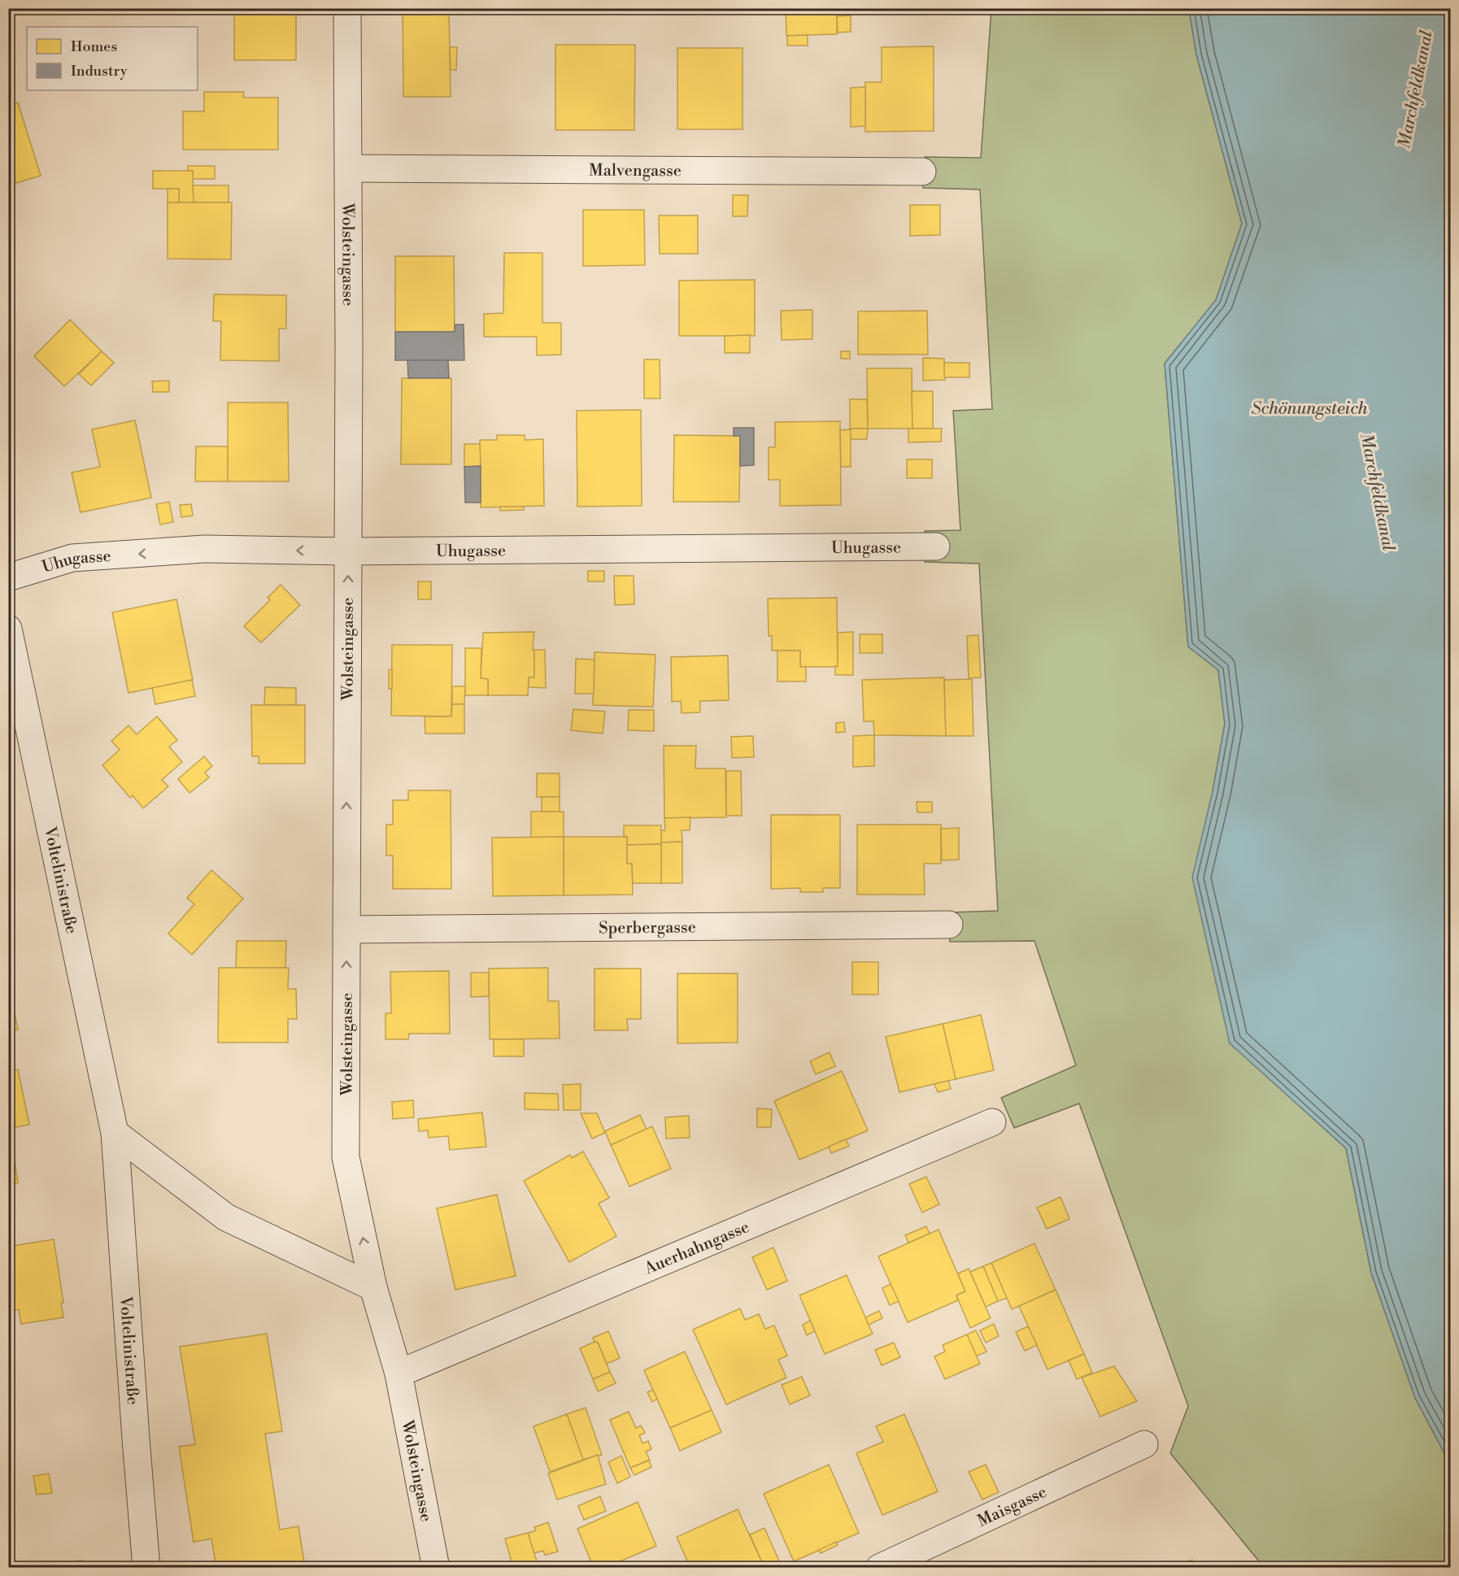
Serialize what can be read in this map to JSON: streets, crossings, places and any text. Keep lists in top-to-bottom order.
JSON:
{
  "streets": {
    "street": [
      "Malvengasse",
      "Wolsteingasse",
      "Uhugasse",
      "Voltelinistraße",
      "Sperbergasse",
      "Auerhahngasse",
      "Maisgasse"
    ]
  },
  "crossings": [
    ["Malvengasse", "Wolsteingasse"],
    ["Wolsteingasse", "Uhugasse"],
    ["Wolsteingasse", "Sperbergasse"],
    ["Wolsteingasse", "Auerhahngasse"]
  ],
  "one_way": ["Wolsteingasse", "Uhugasse"],
  "water": ["Marchfeldkanal", "Schönungsteich"],
  "legend": ["Homes", "Industry"]
}
